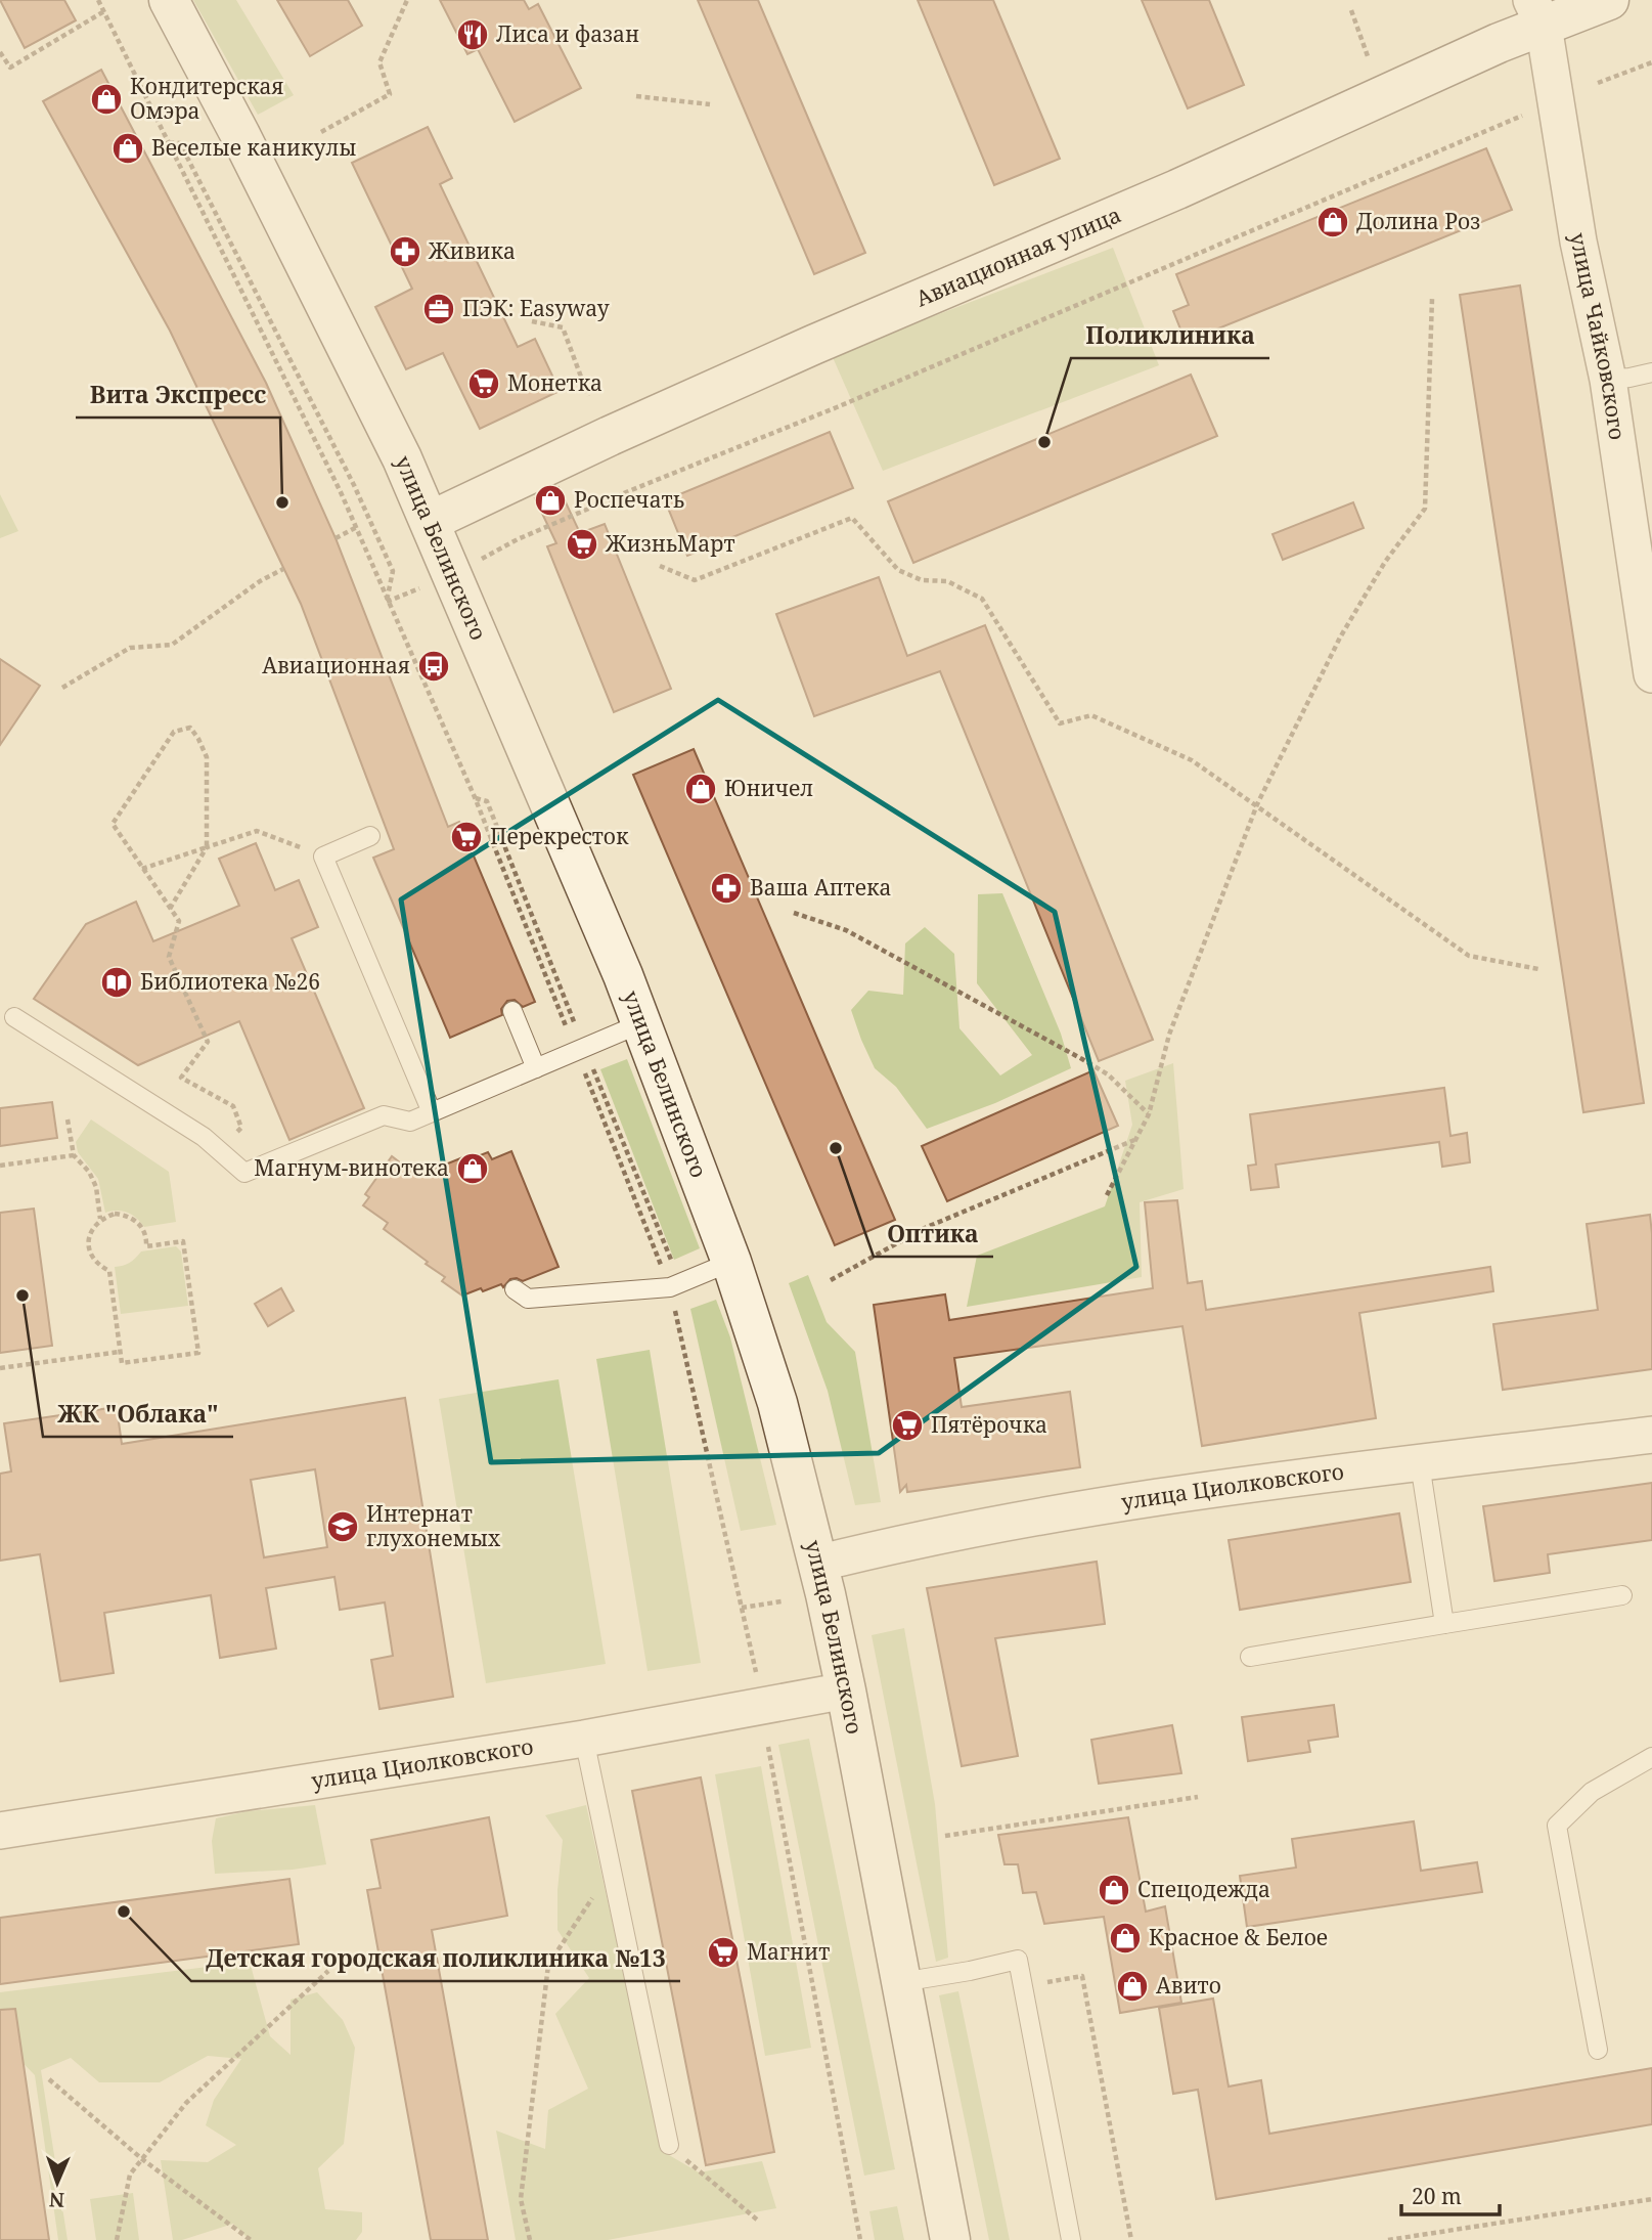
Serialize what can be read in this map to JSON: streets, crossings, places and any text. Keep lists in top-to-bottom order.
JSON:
{
  "streets": {
    "main road": ["Авиационная улица", "улица Белинского"],
    "street": ["улица Чайковского", "улица Циолковского"]
  },
  "crossings": [
    ["Авиационная улица", "улица Чайковского"],
    ["Авиационная улица", "улица Белинского"],
    ["улица Белинского", "улица Циолковского"]
  ],
  "places": {
    "restaurant": ["Лиса и фазан"],
    "shop": [
      "Кондитерская Омэра",
      "Веселые каникулы",
      "Долина Роз",
      "Роспечать",
      "Юничел",
      "Магнум-винотека",
      "Спецодежда",
      "Красное & Белое",
      "Авито"
    ],
    "pharmacy": ["Живика", "Ваша Аптека"],
    "office": ["ПЭК: Easyway"],
    "supermarket": [
      "Монетка",
      "ЖизньМарт",
      "Перекресток",
      "Пятёрочка",
      "Магнит"
    ],
    "other": [
      "Поликлиника",
      "Вита Экспресс",
      "Оптика",
      "ЖК \"Облака\"",
      "Детская городская поликлиника №13"
    ],
    "bus stop": ["Авиационная"],
    "library": ["Библиотека №26"],
    "school or university": ["Интернат глухонемых"]
  },
  "scale_bar": "20 m",
  "north": "bottom"
}
